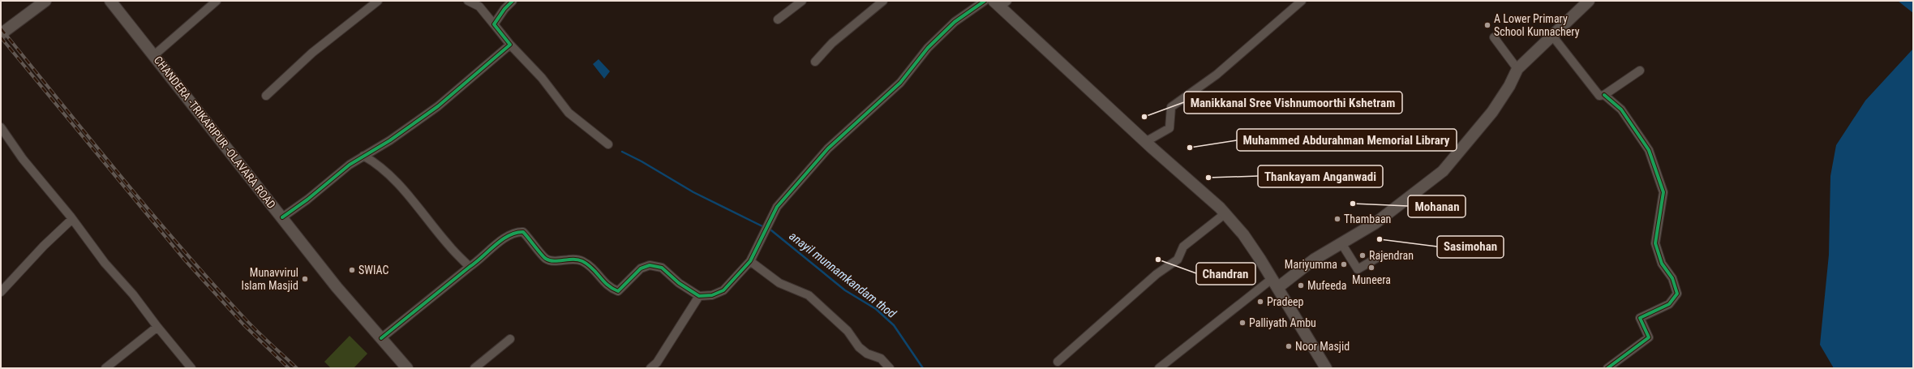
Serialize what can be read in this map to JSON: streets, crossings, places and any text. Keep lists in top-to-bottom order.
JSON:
{
  "streets": {
    "main road": ["CHANDERA -TRIKARIPUR -OLAVARA ROAD"]
  },
  "water": ["anayil munnamkandam thod"],
  "places": [
    "A Lower Primary School Kunnachery",
    "Manikkanal Sree Vishnumoorthi Kshetram",
    "Muhammed Abdurahman Memorial Library",
    "Thankayam Anganwadi",
    "Mohanan",
    "Thambaan",
    "Sasimohan",
    "Rajendran",
    "Chandran",
    "Mariyumma",
    "Muneera",
    "SWIAC",
    "Munavvirul Islam Masjid",
    "Mufeeda",
    "Pradeep",
    "Palliyath Ambu",
    "Noor Masjid"
  ]
}
